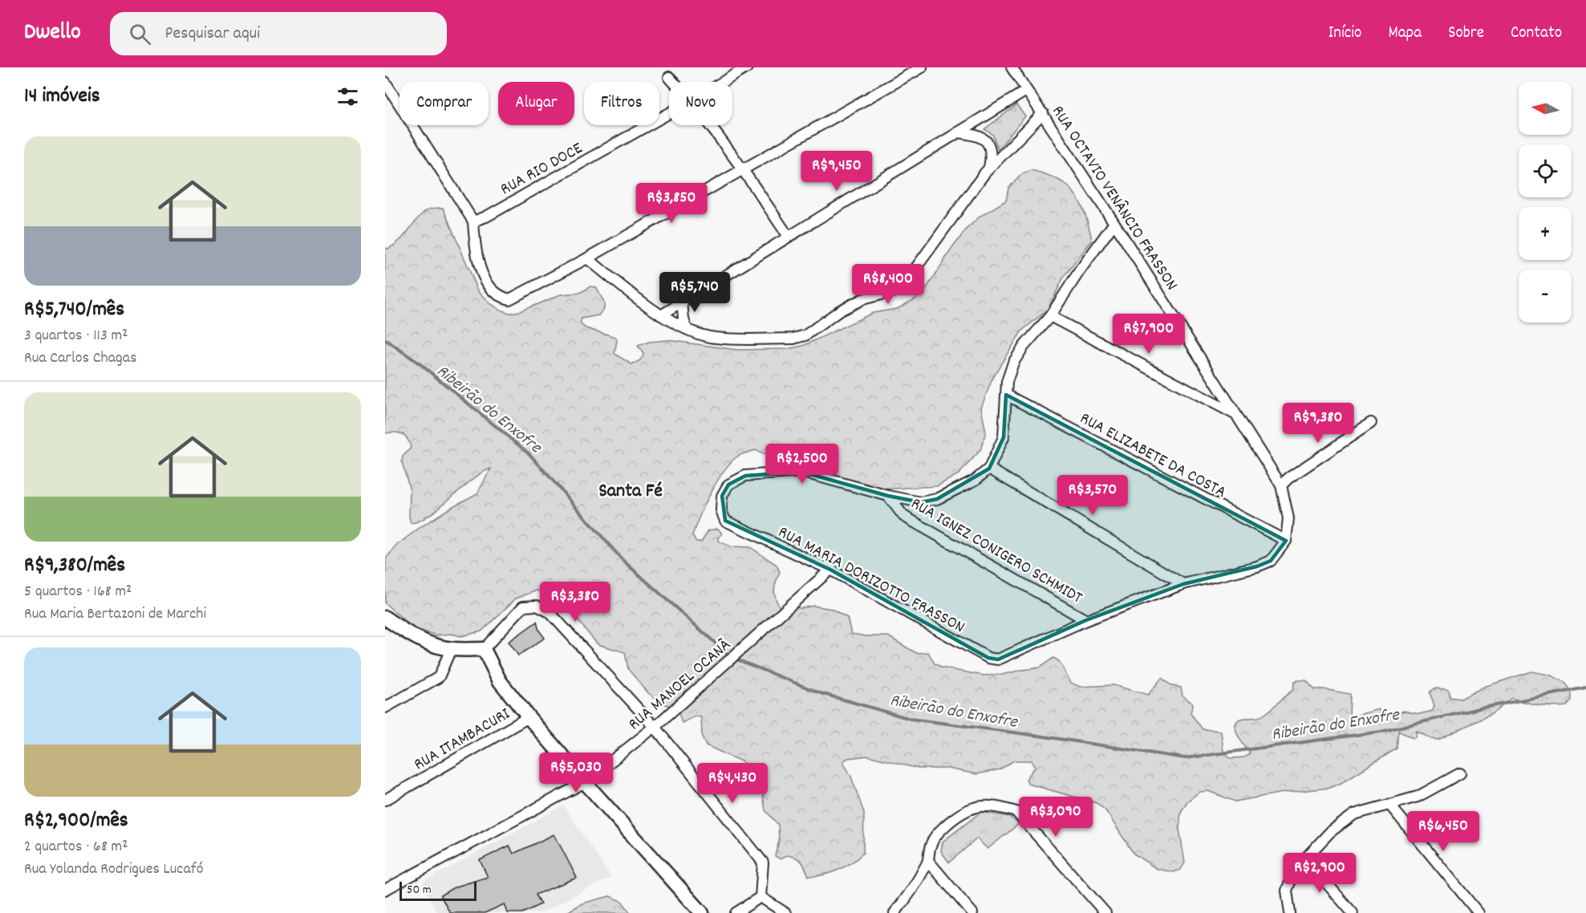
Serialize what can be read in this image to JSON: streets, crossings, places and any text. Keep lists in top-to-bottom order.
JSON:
{
  "streets": {
    "street": [
      "RUA RIO DOCE",
      "RUA OCTAVIO VENÂNCIO FRASSON",
      "RUA ELIZABETE DA COSTA",
      "RUA IGNEZ CONIGERO SCHMIDT",
      "RUA MARIA DORIZOTTO FRASSON",
      "RUA MANOEL OCANÃ",
      "RUA ITAMBACURI"
    ]
  },
  "crossings": [
    ["RUA OCTAVIO VENÂNCIO FRASSON", "RUA ELIZABETE DA COSTA"],
    ["RUA IGNEZ CONIGERO SCHMIDT", "RUA MARIA DORIZOTTO FRASSON"],
    ["RUA MARIA DORIZOTTO FRASSON", "RUA MANOEL OCANÃ"]
  ],
  "districts": ["Santa Fé"],
  "water": ["Ribeirão do Enxofre"],
  "scale_bar": "50 m",
  "north": "left",
  "page": {
    "header": "Dwello",
    "search": "Pesquisar aqui",
    "nav": [
      "Início",
      "Mapa",
      "Sobre",
      "Contato"
    ],
    "heading": "14 imóveis",
    "map_buttons": ["+", "−"],
    "chip": [
      "Comprar",
      "Alugar",
      "Filtros",
      "Novo"
    ],
    "list": [
      {
        "name": "R$5,740/mês",
        "note": "3 quartos · 113 m² · Rua Carlos Chagas"
      },
      {
        "name": "R$9,380/mês",
        "note": "5 quartos · 168 m² · Rua Maria Bertazoni de Marchi"
      },
      {
        "name": "R$2,900/mês",
        "note": "2 quartos · 68 m² · Rua Yolanda Rodrigues Lucafó"
      }
    ],
    "price": [
      "R$9,450",
      "R$3,850",
      "R$8,400",
      "R$5,740",
      "R$7,900",
      "R$9,380",
      "R$2,500",
      "R$3,570",
      "R$3,380",
      "R$5,030",
      "R$4,430",
      "R$3,090",
      "R$6,450",
      "R$2,900"
    ],
    "scale": "50 m"
  }
}
